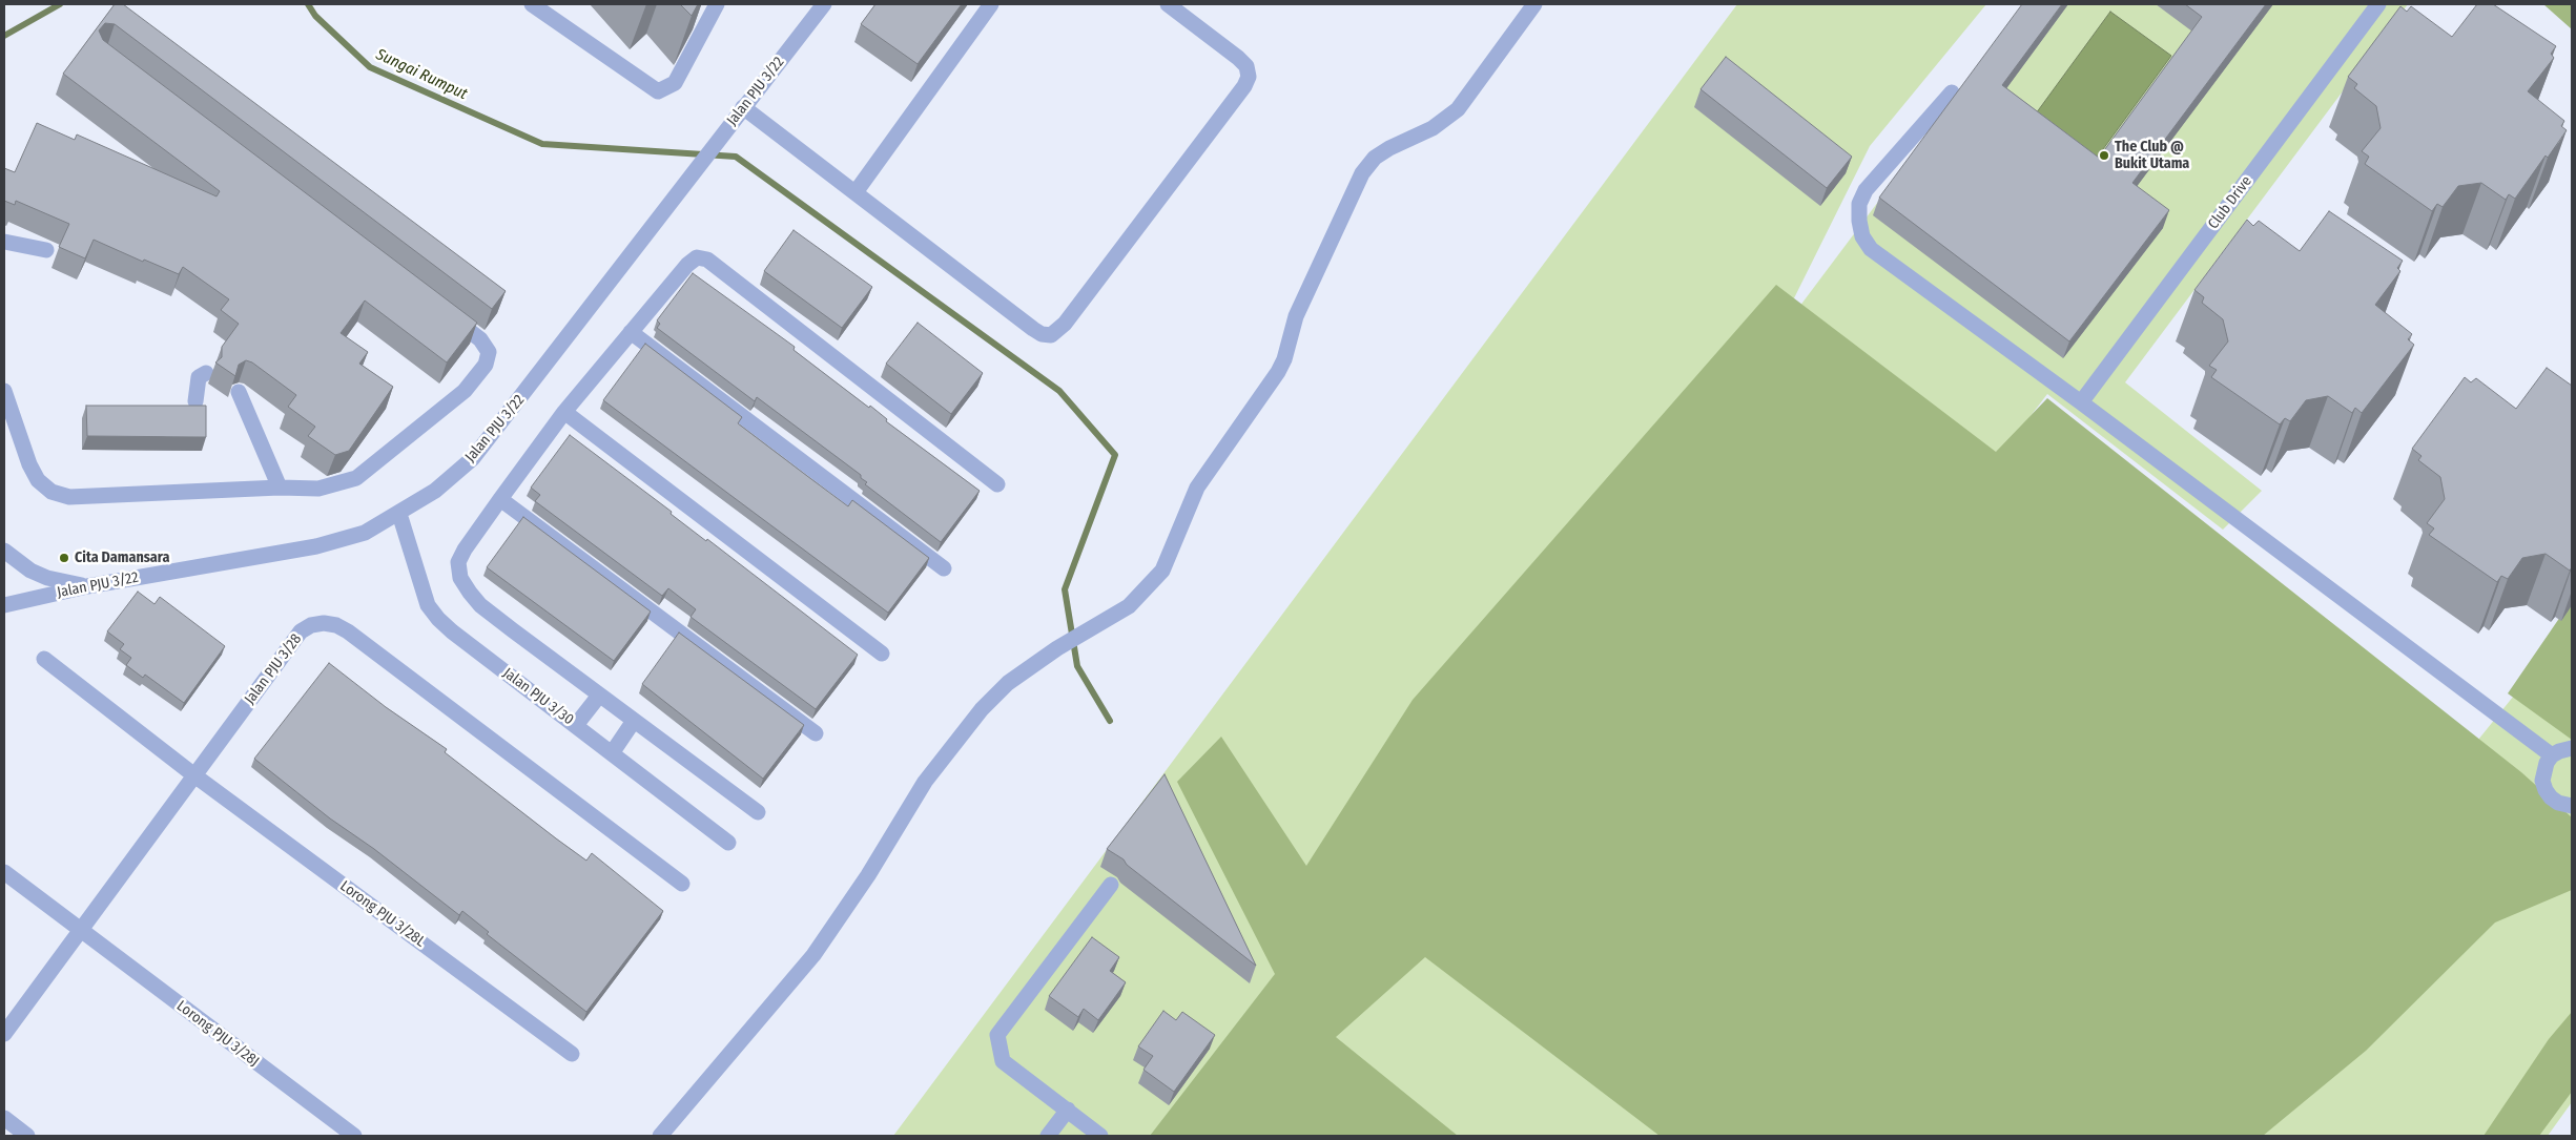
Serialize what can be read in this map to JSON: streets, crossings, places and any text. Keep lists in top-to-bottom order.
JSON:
{
  "streets": {
    "street": [
      "Jalan PJU 3/22",
      "Club Drive",
      "Jalan PJU 3/28",
      "Jalan PJU 3/30",
      "Lorong PJU 3/28L",
      "Lorong PJU 3/28J"
    ]
  },
  "crossings": [
    ["Jalan PJU 3/22", "Jalan PJU 3/30"],
    ["Jalan PJU 3/28", "Lorong PJU 3/28L"],
    ["Jalan PJU 3/28", "Lorong PJU 3/28J"]
  ],
  "water": ["Sungai Rumput"],
  "places": ["The Club @ Bukit Utama", "Cita Damansara"]
}
